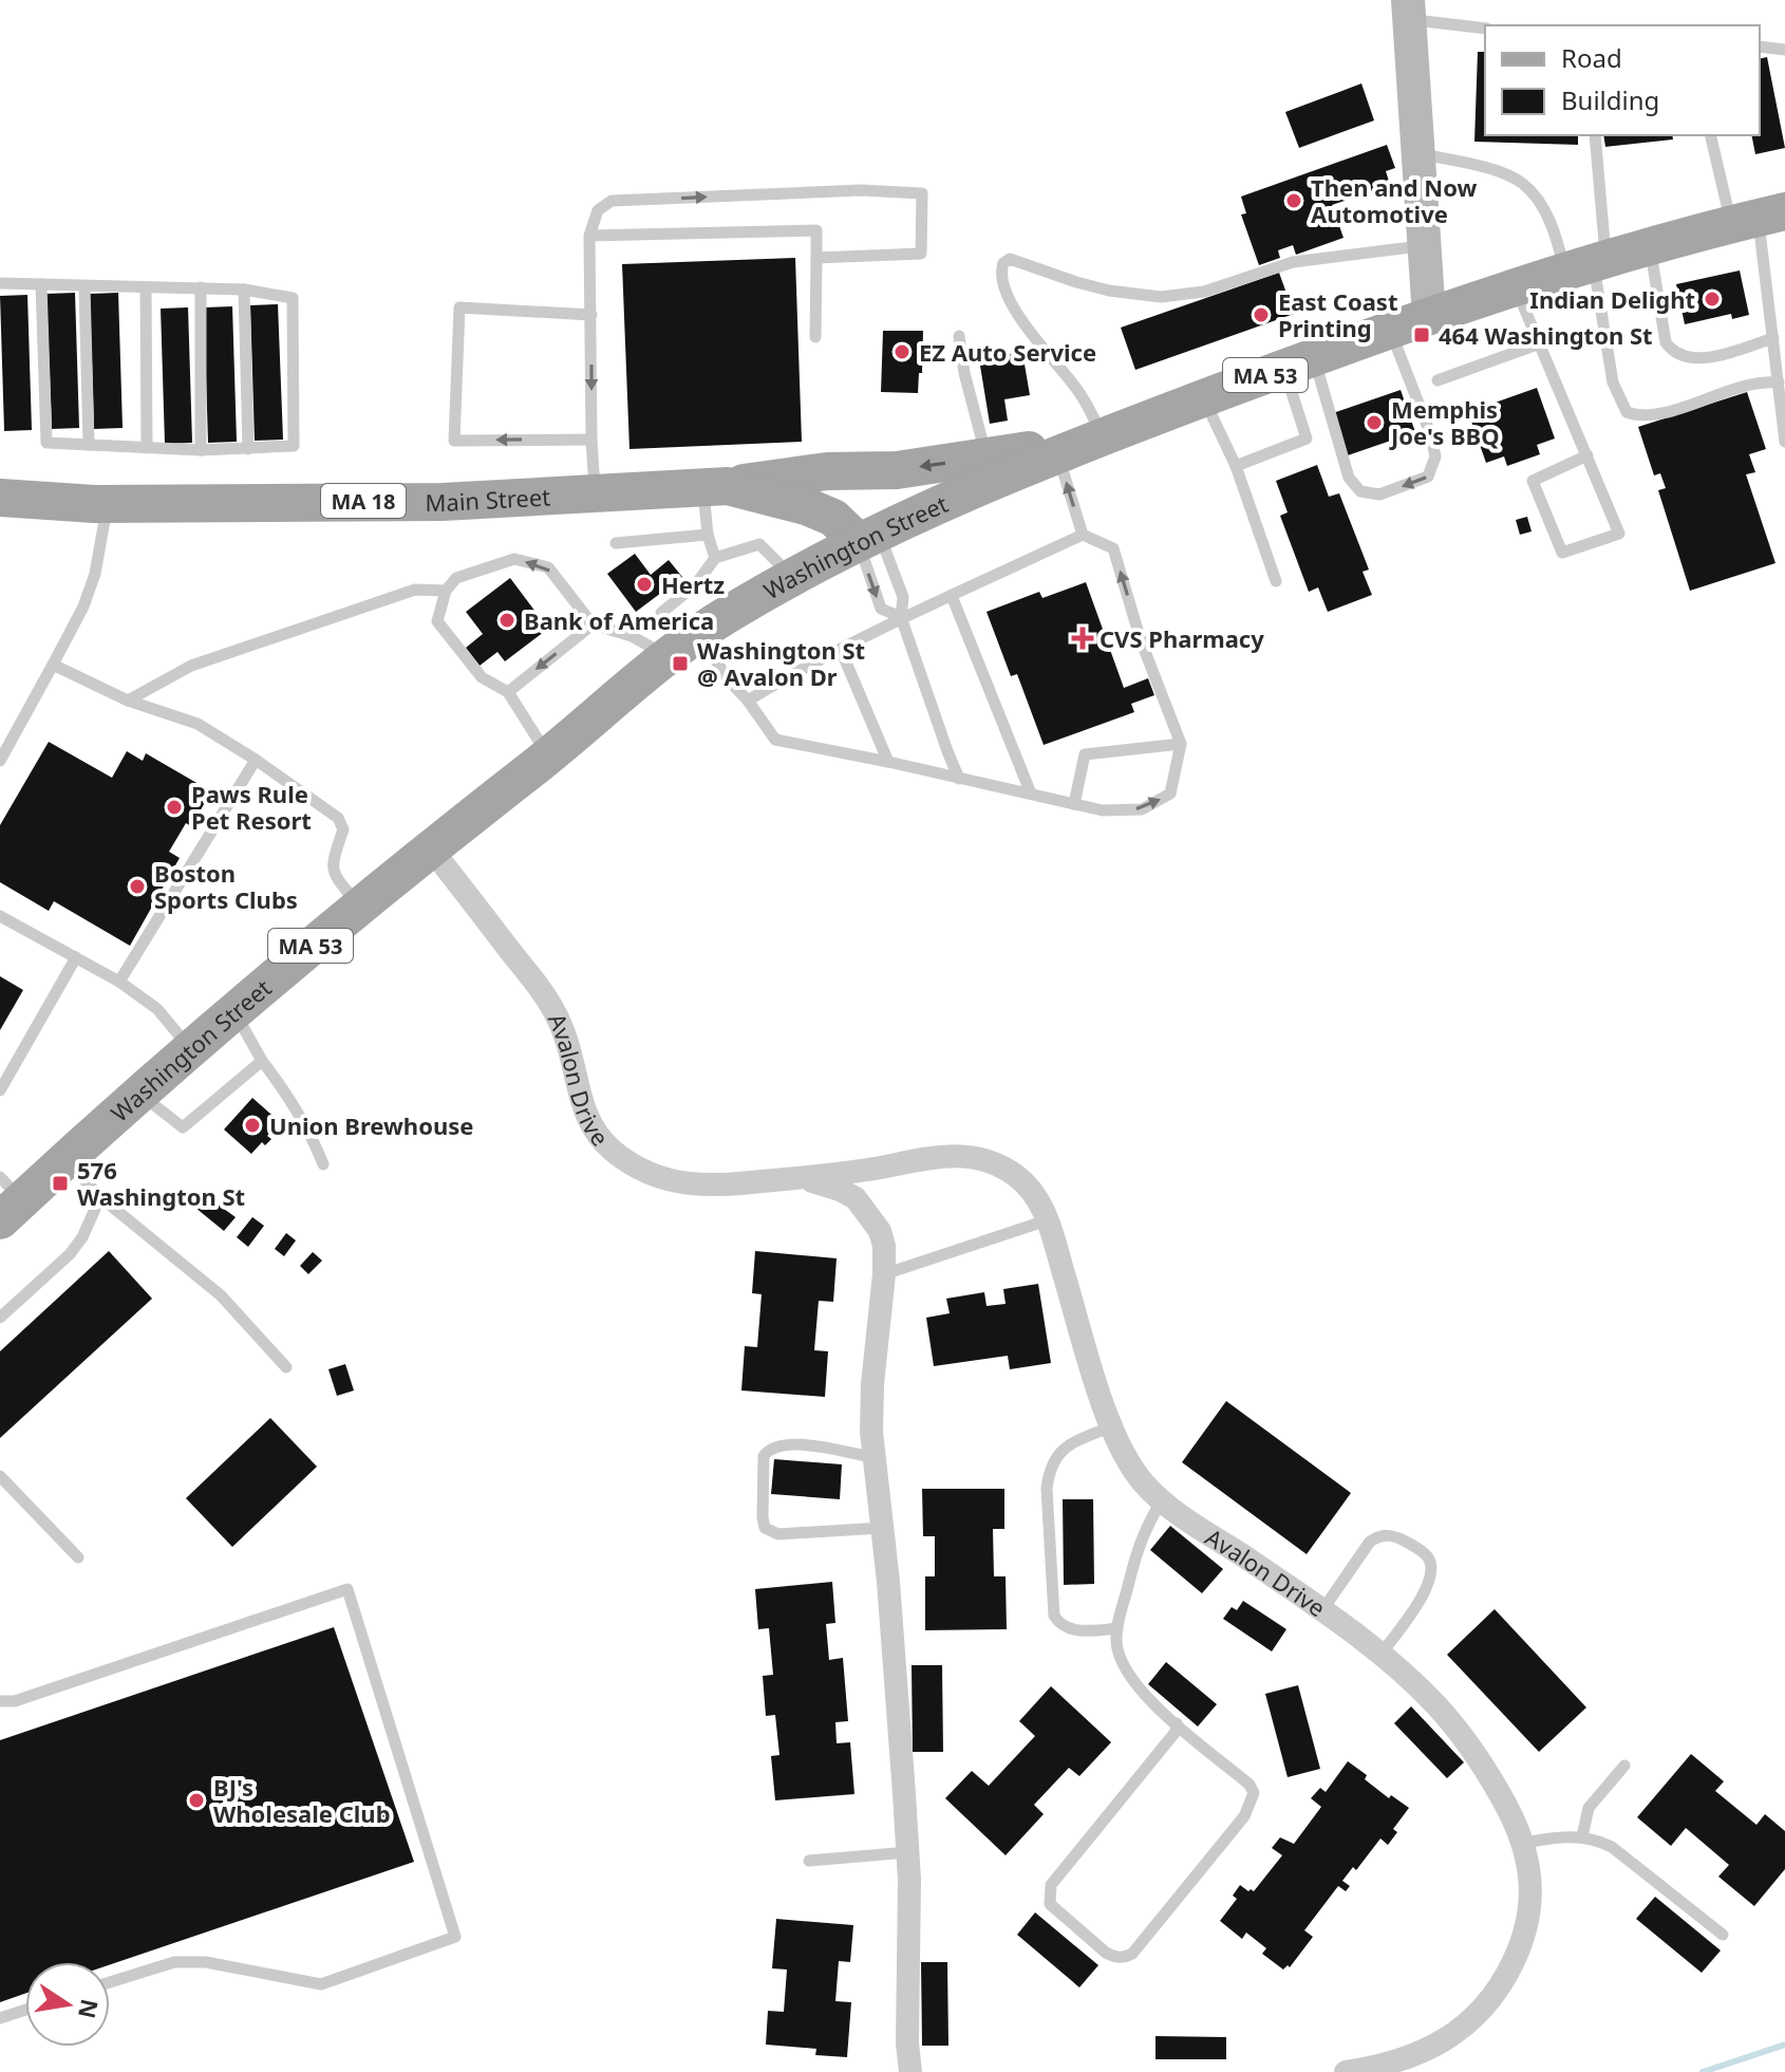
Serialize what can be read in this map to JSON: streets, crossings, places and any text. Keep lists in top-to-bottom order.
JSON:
{
  "streets": {
    "main road": [
      "MA 53",
      "Main Street",
      "MA 18",
      "Washington Street"
    ],
    "street": ["Avalon Drive"]
  },
  "crossings": [
    ["Main Street", "MA 18"],
    ["Main Street", "Washington Street"],
    ["MA 18", "Washington Street"],
    ["Washington Street", "Avalon Drive"]
  ],
  "places": {
    "other": [
      "Then and Now Automotive",
      "Indian Delight",
      "East Coast Printing",
      "EZ Auto Service",
      "Memphis Joe's BBQ",
      "Hertz",
      "Bank of America",
      "Paws Rule Pet Resort",
      "Boston Sports Clubs",
      "Union Brewhouse",
      "BJ's Wholesale Club"
    ],
    "transit": ["464 Washington St", "Washington St @ Avalon Dr", "576 Washington St"],
    "health": ["CVS Pharmacy"]
  },
  "legend": ["Road", "Building"],
  "north": "right"
}
